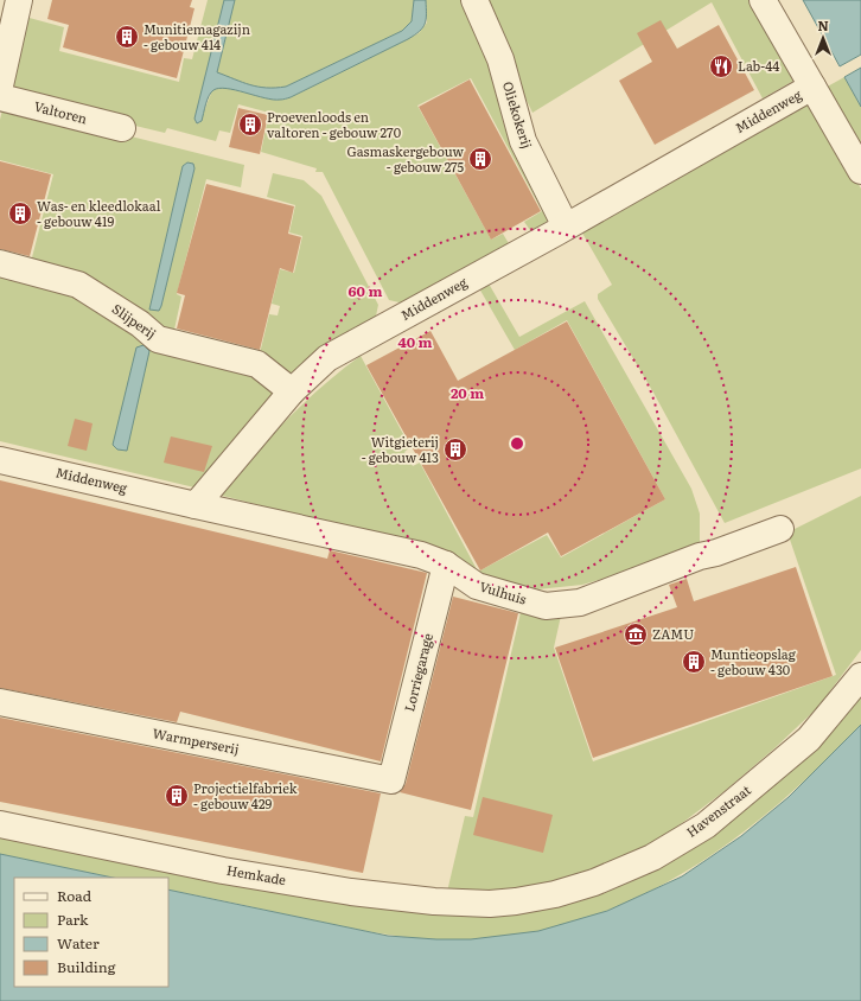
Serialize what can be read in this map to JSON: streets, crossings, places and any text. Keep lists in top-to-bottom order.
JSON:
{
  "streets": {
    "street": [
      "Middenweg",
      "Valtoren",
      "Oliekokerij",
      "Slijperij",
      "Vulhuis",
      "Lorriegarage",
      "Warmperserij",
      "Havenstraat",
      "Hemkade"
    ]
  },
  "crossings": [
    ["Middenweg", "Oliekokerij"],
    ["Middenweg", "Slijperij"],
    ["Middenweg", "Vulhuis"],
    ["Vulhuis", "Lorriegarage"],
    ["Lorriegarage", "Warmperserij"],
    ["Havenstraat", "Hemkade"]
  ],
  "places": {
    "building": [
      "Munitiemagazijn - gebouw 414",
      "Proevenloods en valtoren - gebouw 270",
      "Gasmaskergebouw - gebouw 275",
      "Was- en kleedlokaal - gebouw 419",
      "Witgieterij - gebouw 413",
      "Muntieopslag - gebouw 430",
      "Projectielfabriek - gebouw 429"
    ],
    "restaurant": ["Lab-44"],
    "museum": ["ZAMU"]
  },
  "legend": [
    "Road",
    "Park",
    "Water",
    "Building"
  ],
  "north": "top",
  "rings": ["60 m", "40 m", "20 m"]
}
